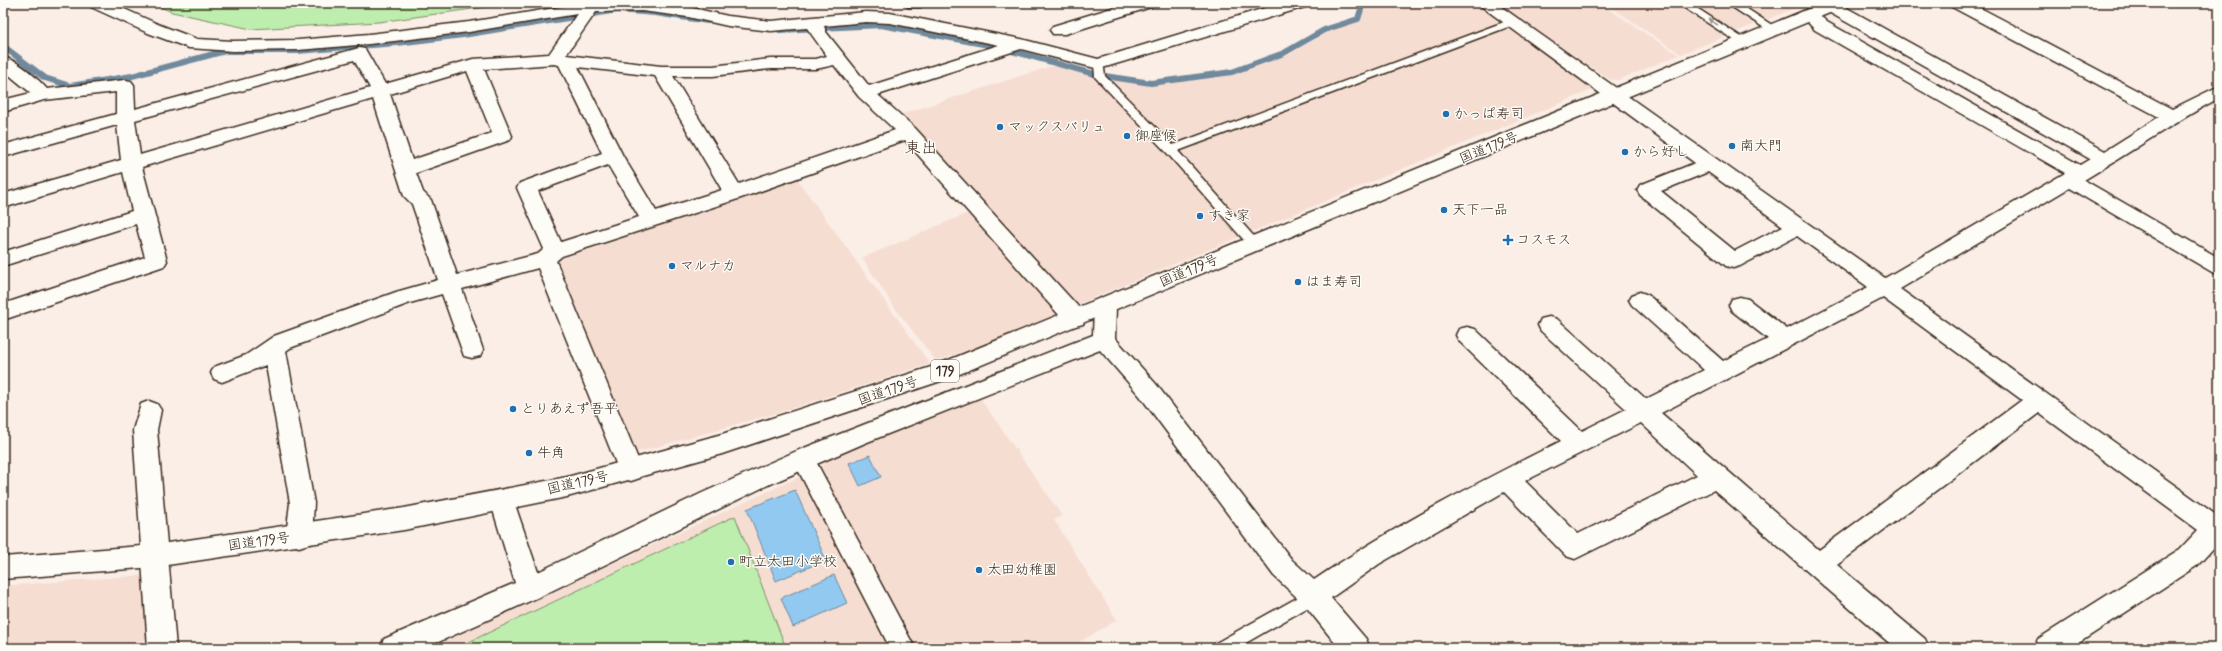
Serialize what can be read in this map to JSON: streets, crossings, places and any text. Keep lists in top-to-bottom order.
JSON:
{
  "streets": {
    "main road": ["国道179号", "179"]
  },
  "districts": ["東出"],
  "places": {
    "other": [
      "かっぱ寿司",
      "マックスバリュ",
      "御座候",
      "南大門",
      "から好し",
      "天下一品",
      "すき家",
      "マルナカ",
      "はま寿司",
      "とりあえず吾平",
      "牛角",
      "町立太田小学校",
      "太田幼稚園"
    ],
    "health": ["コスモス"]
  }
}
